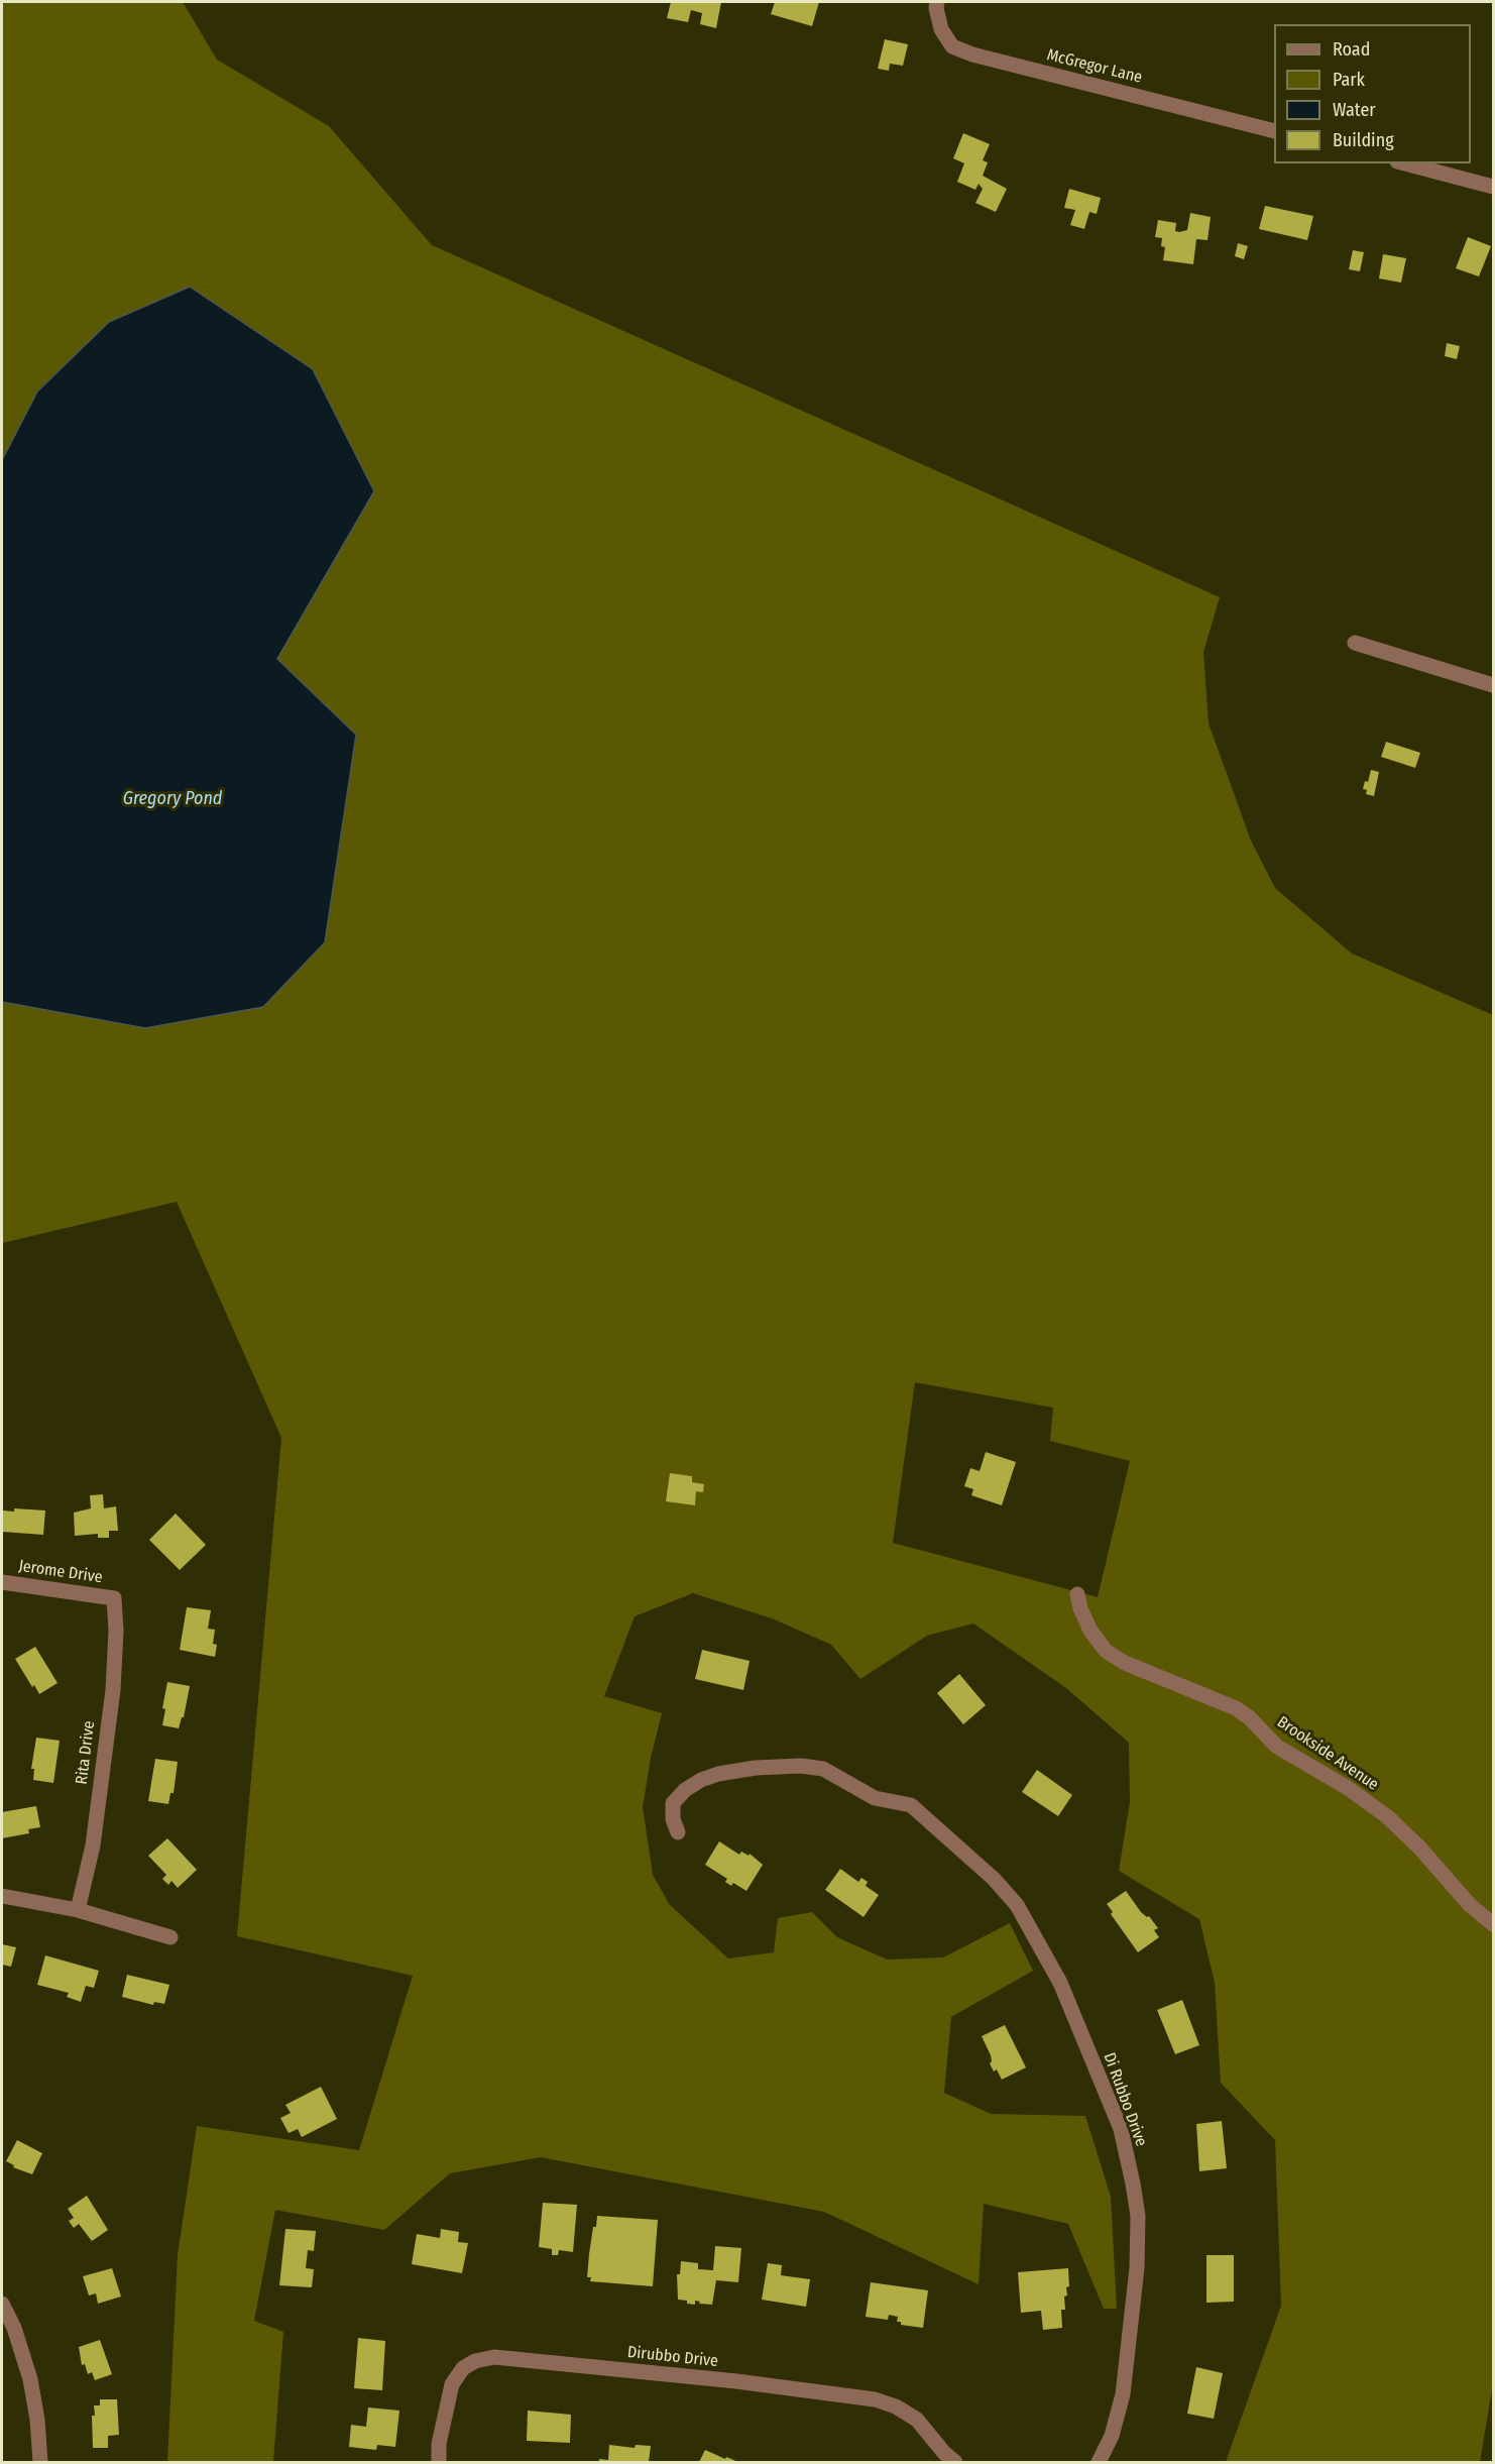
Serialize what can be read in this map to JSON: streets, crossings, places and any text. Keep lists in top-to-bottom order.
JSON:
{
  "streets": {
    "street": [
      "McGregor Lane",
      "Jerome Drive",
      "Rita Drive",
      "Brookside Avenue",
      "Di Rubbo Drive",
      "Dirubbo Drive"
    ]
  },
  "crossings": [
    ["Jerome Drive", "Rita Drive"]
  ],
  "water": ["Gregory Pond"],
  "legend": [
    "Road",
    "Park",
    "Water",
    "Building"
  ]
}
